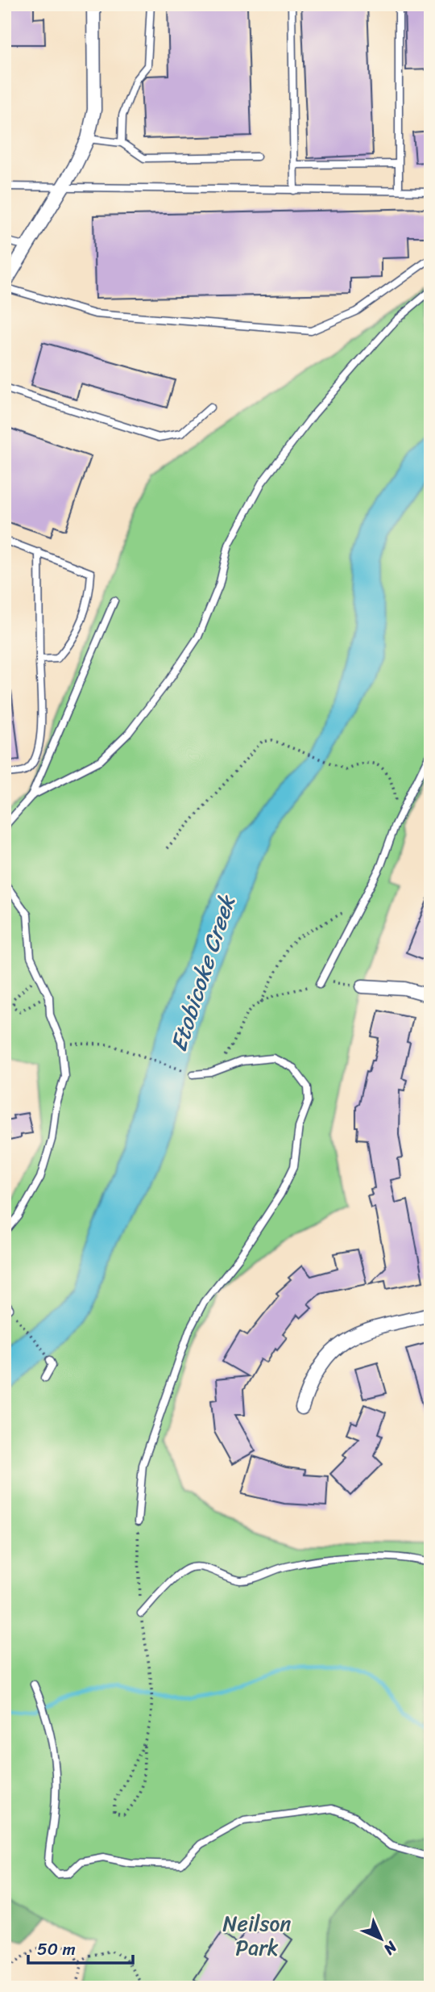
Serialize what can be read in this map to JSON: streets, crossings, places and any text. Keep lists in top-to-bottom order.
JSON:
{
  "water": ["Etobicoke Creek"],
  "parks": ["Neilson Park"],
  "scale_bar": "50 m",
  "north": "bottom right"
}
